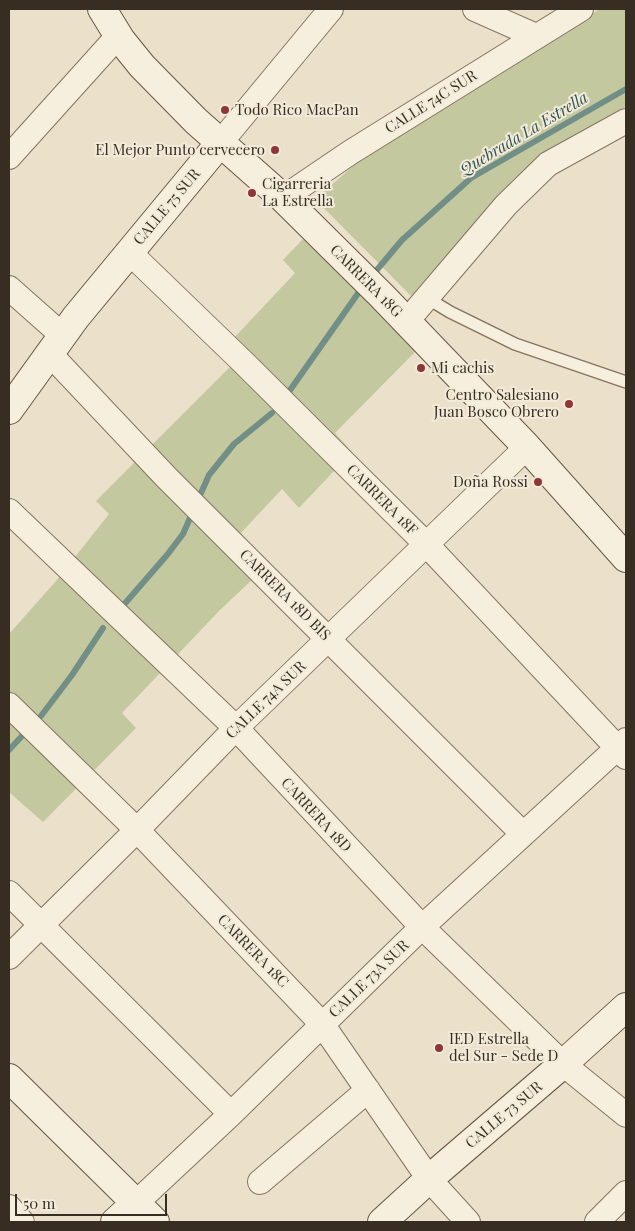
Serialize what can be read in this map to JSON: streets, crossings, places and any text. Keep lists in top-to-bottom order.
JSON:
{
  "streets": {
    "street": [
      "CALLE 74C SUR",
      "CALLE 75 SUR",
      "CARRERA 18G",
      "CARRERA 18F",
      "CARRERA 18D BIS",
      "CALLE 74A SUR",
      "CARRERA 18D",
      "CARRERA 18C",
      "CALLE 73A SUR",
      "CALLE 73 SUR"
    ]
  },
  "crossings": [
    ["CALLE 74C SUR", "CARRERA 18G"],
    ["CALLE 75 SUR", "CARRERA 18G"],
    ["CALLE 75 SUR", "CARRERA 18F"],
    ["CALLE 75 SUR", "CARRERA 18D BIS"],
    ["CARRERA 18G", "CALLE 74A SUR"],
    ["CARRERA 18F", "CALLE 74A SUR"],
    ["CARRERA 18F", "CALLE 73A SUR"],
    ["CARRERA 18D BIS", "CALLE 74A SUR"],
    ["CARRERA 18D BIS", "CALLE 73A SUR"],
    ["CALLE 74A SUR", "CARRERA 18D"],
    ["CALLE 74A SUR", "CARRERA 18C"],
    ["CARRERA 18D", "CALLE 73A SUR"],
    ["CARRERA 18D", "CALLE 73 SUR"],
    ["CARRERA 18C", "CALLE 73A SUR"],
    ["CARRERA 18C", "CALLE 73 SUR"]
  ],
  "water": ["Quebrada La Estrella"],
  "places": [
    "Todo Rico MacPan",
    "El Mejor Punto cervecero",
    "Cigarreria La Estrella",
    "Mi cachis",
    "Centro Salesiano Juan Bosco Obrero",
    "Doña Rossi",
    "IED Estrella del Sur - Sede D"
  ],
  "scale_bar": "50 m"
}
